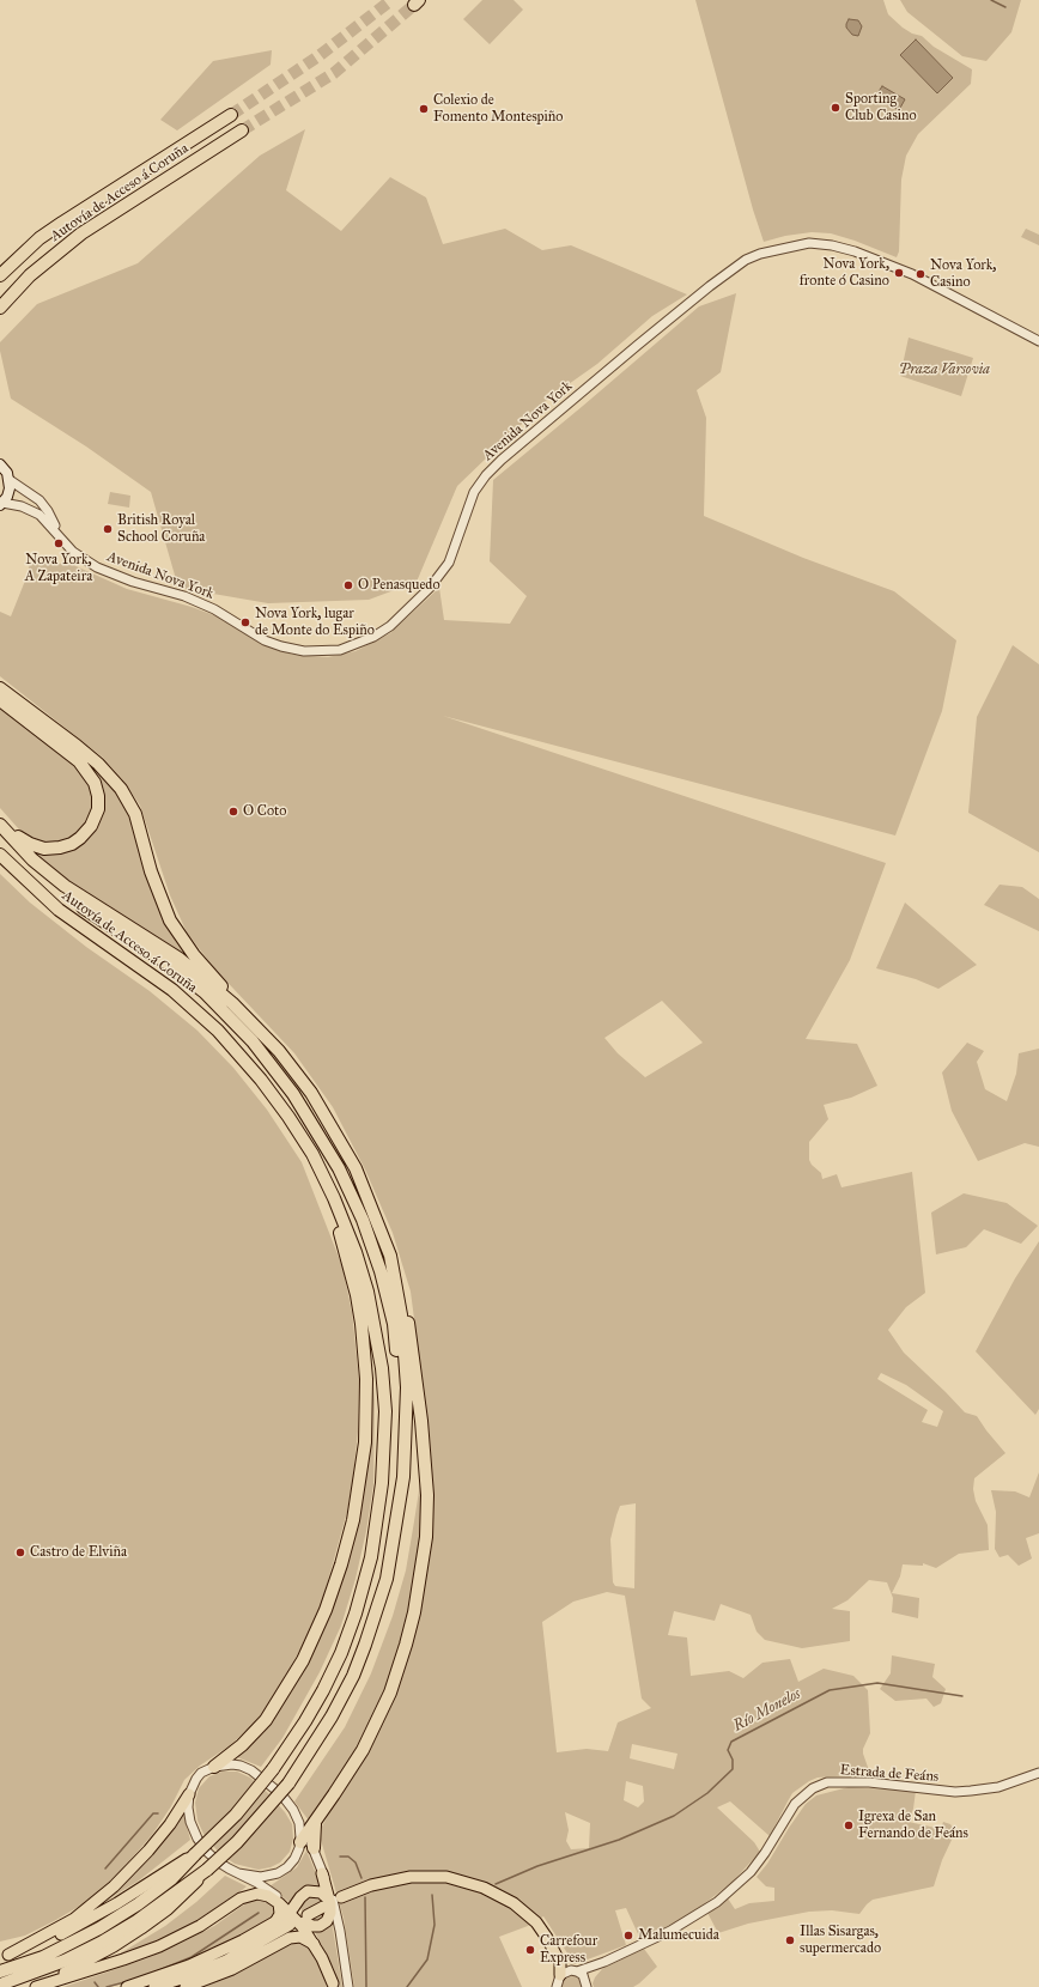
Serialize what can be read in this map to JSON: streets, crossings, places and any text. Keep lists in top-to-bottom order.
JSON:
{
  "streets": {
    "highway": ["Autovía de Acceso á Coruña"],
    "street": ["Avenida Nova York", "Estrada de Feáns"]
  },
  "water": ["Río Monelos"],
  "parks": ["Praza Varsovia"],
  "places": [
    "Sporting Club Casino",
    "Colexio de Fomento Montespiño",
    "Nova York, fronte ó Casino",
    "Nova York, Casino",
    "British Royal School Coruña",
    "Nova York, A Zapateira",
    "O Penasquedo",
    "Nova York, lugar de Monte do Espiño",
    "O Coto",
    "Castro de Elviña",
    "Igrexa de San Fernando de Feáns",
    "Malumecuida",
    "Illas Sisargas, supermercado",
    "Carrefour Express"
  ]
}
